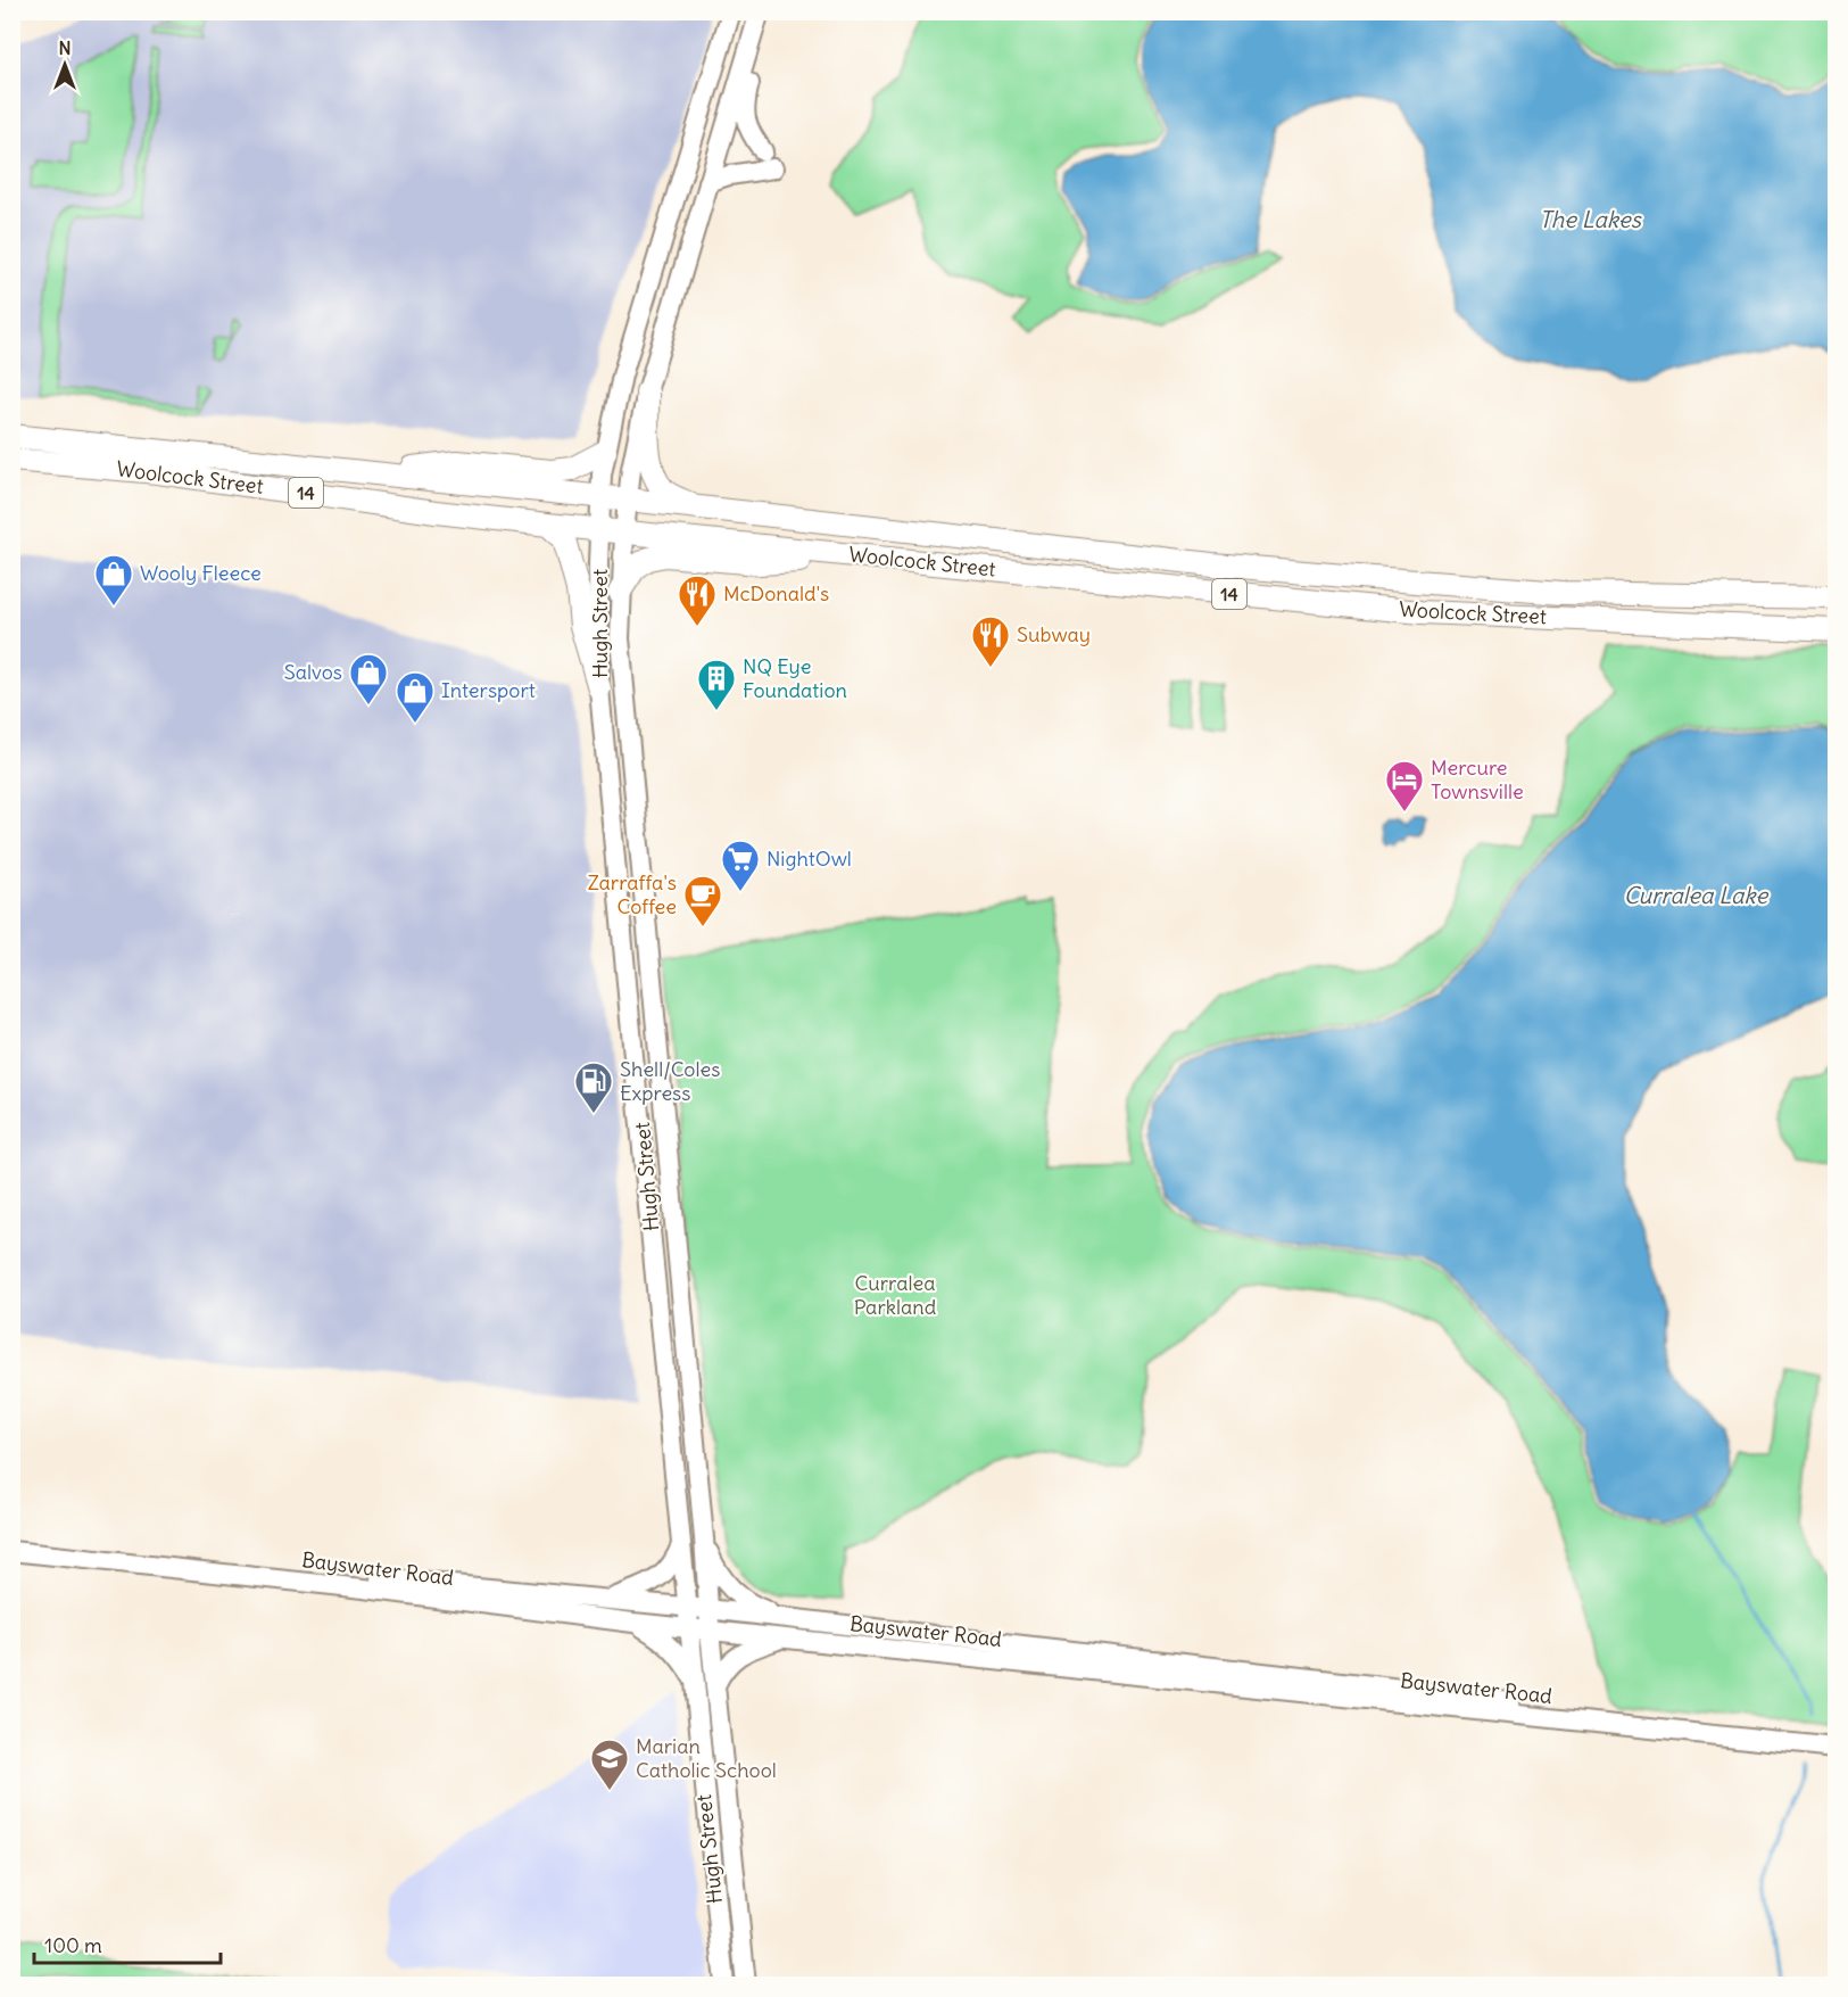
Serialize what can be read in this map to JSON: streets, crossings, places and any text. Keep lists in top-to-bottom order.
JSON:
{
  "streets": {
    "main road": [
      "Woolcock Street",
      "14",
      "Hugh Street",
      "Bayswater Road"
    ]
  },
  "crossings": [
    ["Woolcock Street", "Hugh Street"],
    ["Hugh Street", "Bayswater Road"]
  ],
  "water": ["The Lakes", "Curralea Lake"],
  "parks": ["Curralea Parkland"],
  "places": {
    "shop": ["Wooly Fleece", "Salvos", "Intersport"],
    "restaurant": ["McDonald's", "Subway"],
    "building": ["NQ Eye Foundation"],
    "hotel": ["Mercure Townsville"],
    "supermarket": ["NightOwl"],
    "cafe": ["Zarraffa's Coffee"],
    "fuel station": ["Shell/Coles Express"],
    "school or university": ["Marian Catholic School"]
  },
  "scale_bar": "100 m",
  "north": "top"
}
